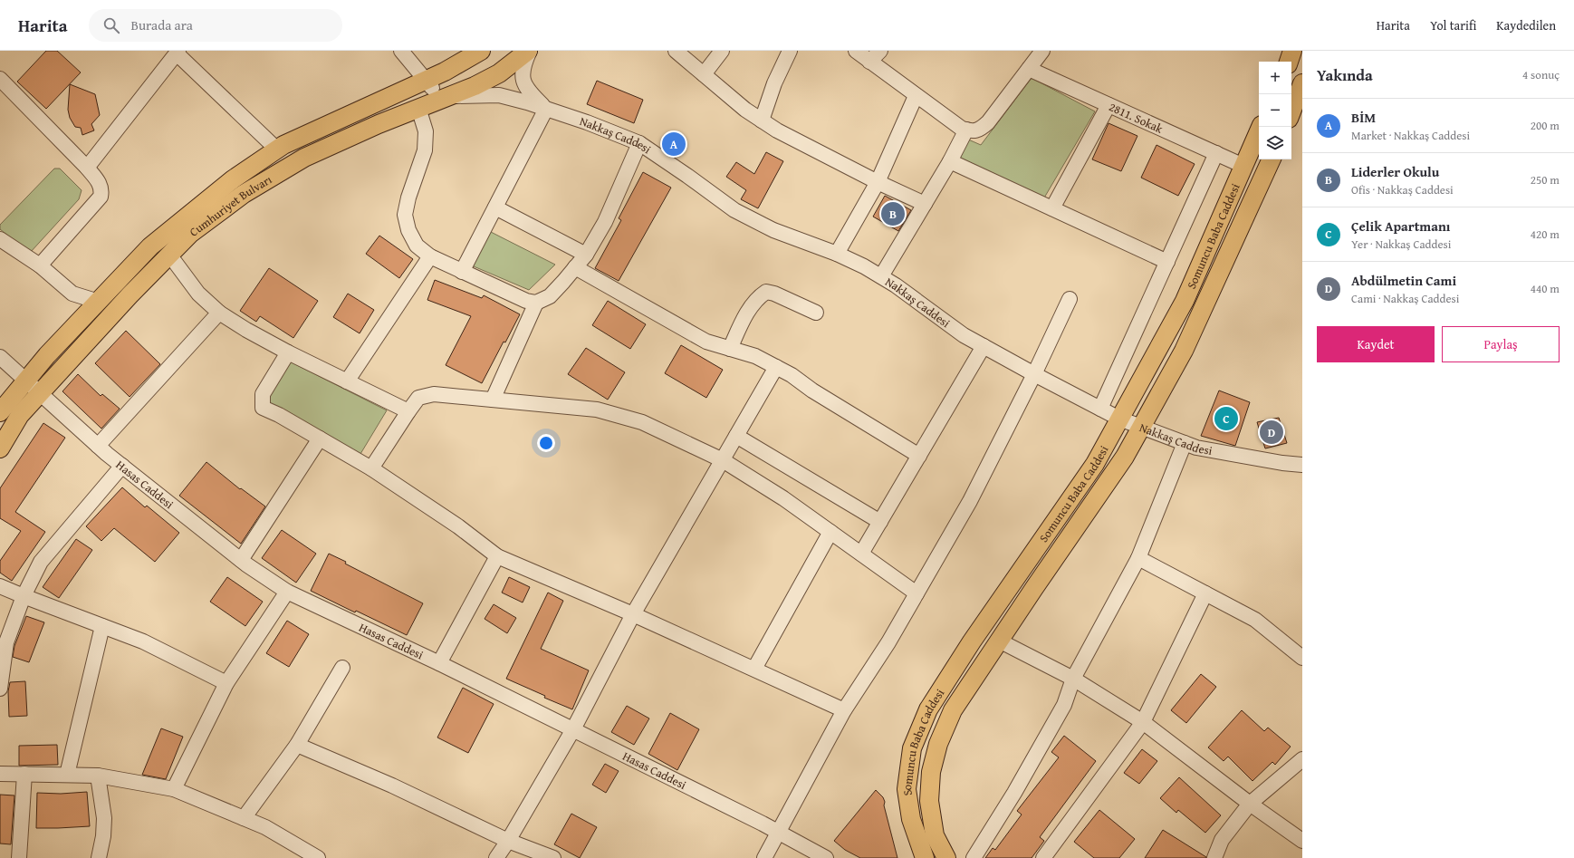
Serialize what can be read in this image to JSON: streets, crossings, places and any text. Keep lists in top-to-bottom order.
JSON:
{
  "streets": {
    "main road": ["Cumhuriyet Bulvarı", "Somuncu Baba Caddesi"],
    "street": ["2811. Sokak", "Nakkaş Caddesi", "Hasas Caddesi"]
  },
  "crossings": [
    ["2811. Sokak", "Somuncu Baba Caddesi"],
    ["Nakkaş Caddesi", "Cumhuriyet Bulvarı"],
    ["Nakkaş Caddesi", "Somuncu Baba Caddesi"],
    ["Cumhuriyet Bulvarı", "Hasas Caddesi"]
  ],
  "page": {
    "header": "Harita",
    "search": "Burada ara",
    "nav": ["Harita", "Yol tarifi", "Kaydedilen"],
    "heading": ["Yakında", "4 sonuç"],
    "map_buttons": ["+", "−"],
    "list": [
      {
        "mark": "A",
        "name": "BİM",
        "note": "Market · Nakkaş Caddesi",
        "value": "200 m"
      },
      {
        "mark": "B",
        "name": "Liderler Okulu",
        "note": "Ofis · Nakkaş Caddesi",
        "value": "250 m"
      },
      {
        "mark": "C",
        "name": "Çelik Apartmanı",
        "note": "Yer · Nakkaş Caddesi",
        "value": "420 m"
      },
      {
        "mark": "D",
        "name": "Abdülmetin Cami",
        "note": "Cami · Nakkaş Caddesi",
        "value": "440 m"
      }
    ],
    "pins": [
      "A",
      "B",
      "C",
      "D"
    ],
    "buttons": ["Kaydet", "Paylaş"]
  }
}
